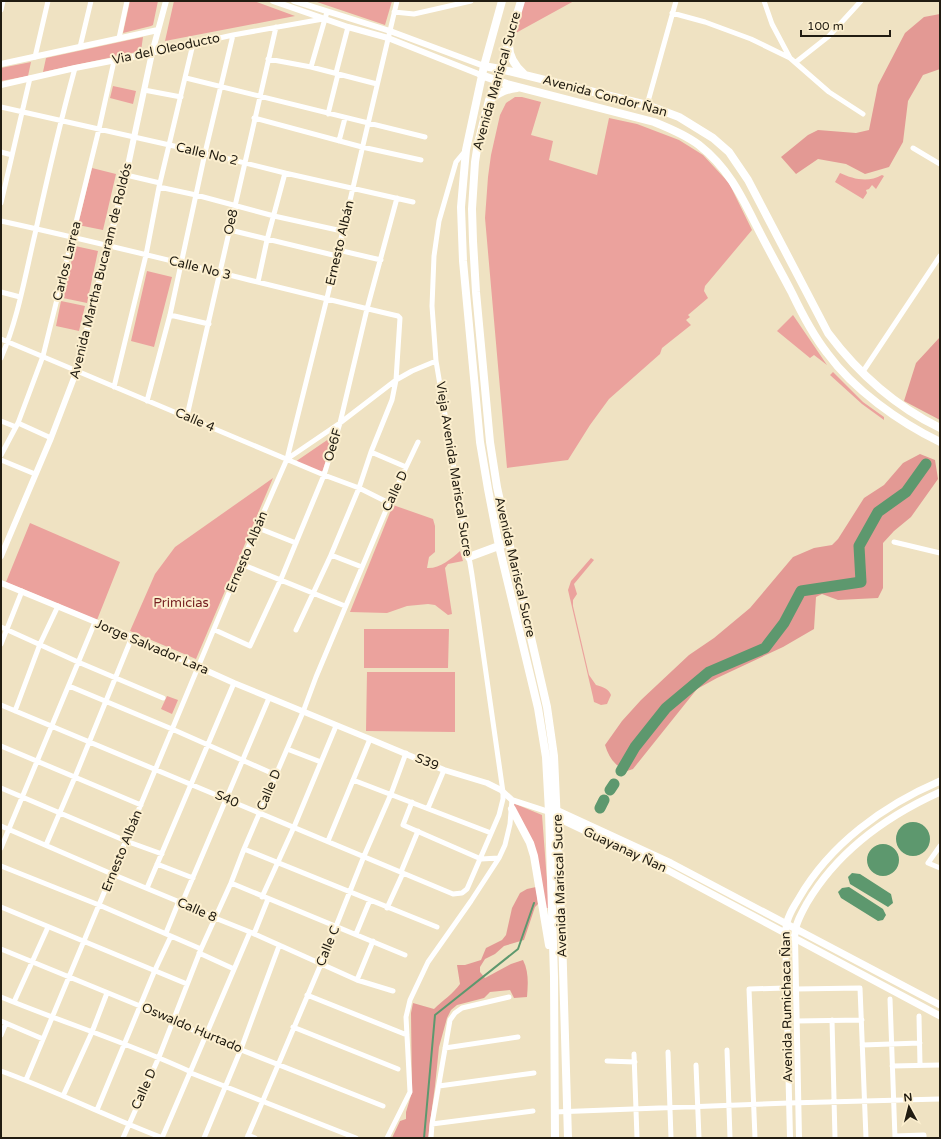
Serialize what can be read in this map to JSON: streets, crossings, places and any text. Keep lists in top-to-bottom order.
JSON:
{
  "streets": {
    "main road": [
      "Avenida Mariscal Sucre",
      "Avenida Condor Ñan",
      "Guayanay Ñan",
      "Avenida Rumichaca Ñan"
    ],
    "street": [
      "Via del Oleoducto",
      "Calle No 2",
      "Oe8",
      "Ernesto Albán",
      "Carlos Larrea",
      "Calle No 3",
      "Avenida Martha Bucaram de Roldós",
      "Calle 4",
      "Oe6F",
      "Vieja Avenida Mariscal Sucre",
      "Calle D",
      "Jorge Salvador Lara",
      "S39",
      "S40",
      "Calle 8",
      "Calle C",
      "Oswaldo Hurtado"
    ]
  },
  "crossings": [
    ["Via del Oleoducto", "Oe8"],
    ["Via del Oleoducto", "Carlos Larrea"],
    ["Via del Oleoducto", "Avenida Martha Bucaram de Roldós"],
    ["Avenida Mariscal Sucre", "Avenida Condor Ñan"],
    ["Avenida Mariscal Sucre", "Vieja Avenida Mariscal Sucre"],
    ["Avenida Mariscal Sucre", "S39"],
    ["Avenida Mariscal Sucre", "Guayanay Ñan"],
    ["Avenida Condor Ñan", "Ernesto Albán"],
    ["Calle No 2", "Oe8"],
    ["Calle No 2", "Ernesto Albán"],
    ["Calle No 2", "Carlos Larrea"],
    ["Calle No 2", "Avenida Martha Bucaram de Roldós"],
    ["Calle No 2", "Oe6F"],
    ["Oe8", "Calle No 3"],
    ["Oe8", "Calle 4"],
    ["Ernesto Albán", "Calle No 3"],
    ["Ernesto Albán", "Calle 4"],
    ["Ernesto Albán", "Oe6F"],
    ["Ernesto Albán", "Jorge Salvador Lara"],
    ["Ernesto Albán", "S40"],
    ["Ernesto Albán", "Calle 8"],
    ["Ernesto Albán", "Oswaldo Hurtado"],
    ["Carlos Larrea", "Calle No 3"],
    ["Carlos Larrea", "Calle 4"],
    ["Calle No 3", "Avenida Martha Bucaram de Roldós"],
    ["Calle No 3", "Oe6F"],
    ["Avenida Martha Bucaram de Roldós", "Calle 4"],
    ["Calle 4", "Oe6F"],
    ["Calle 4", "Calle D"],
    ["Vieja Avenida Mariscal Sucre", "S39"],
    ["Vieja Avenida Mariscal Sucre", "S40"],
    ["Calle D", "Jorge Salvador Lara"],
    ["Calle D", "S39"],
    ["Calle D", "S40"],
    ["Calle D", "Calle 8"],
    ["Calle D", "Oswaldo Hurtado"],
    ["Jorge Salvador Lara", "S39"],
    ["S39", "Guayanay Ñan"],
    ["S39", "Calle C"],
    ["S40", "Calle C"],
    ["Guayanay Ñan", "Avenida Rumichaca Ñan"],
    ["Calle 8", "Calle C"],
    ["Calle C", "Oswaldo Hurtado"]
  ],
  "parks": ["Primicias"],
  "scale_bar": "100 m",
  "north": "top"
}
